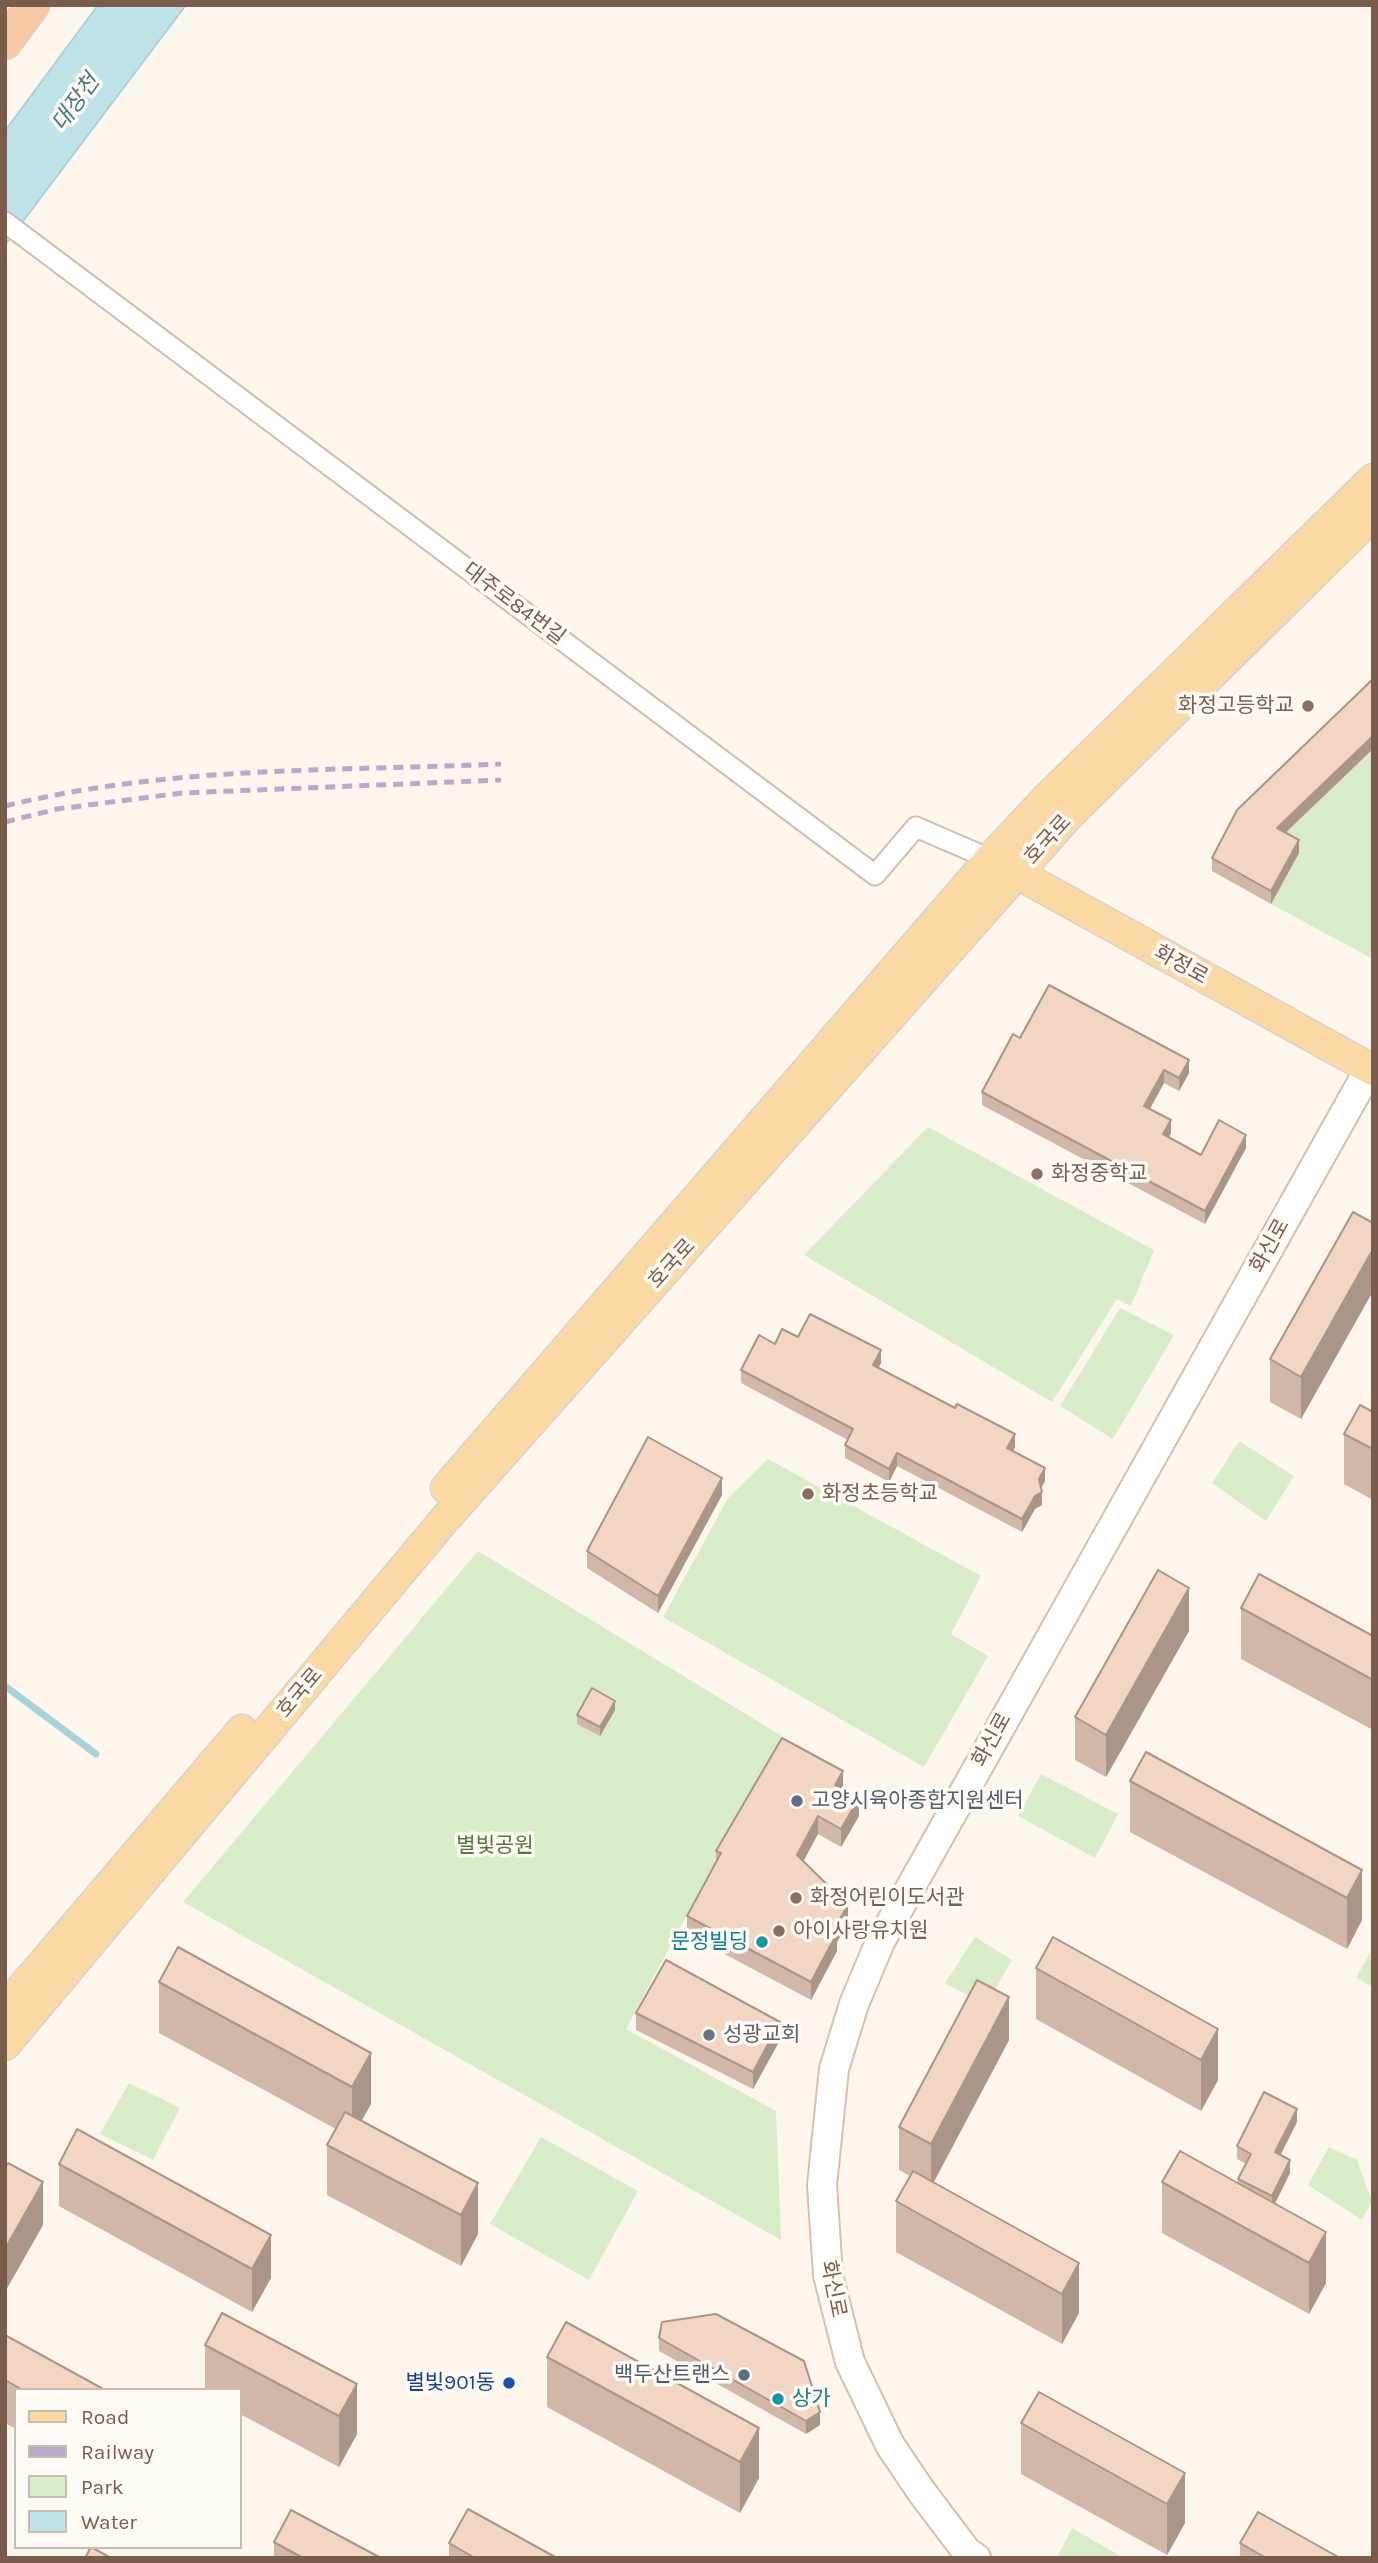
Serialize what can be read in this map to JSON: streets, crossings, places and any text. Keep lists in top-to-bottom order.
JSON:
{
  "streets": {
    "main road": ["호국로", "화정로", "화신로"],
    "street": ["대주로84번길"]
  },
  "crossings": [
    ["대주로84번길", "호국로"],
    ["대주로84번길", "화정로"],
    ["호국로", "화정로"],
    ["화정로", "화신로"]
  ],
  "water": ["대장천"],
  "parks": ["별빛공원"],
  "places": [
    "화정고등학교",
    "화정중학교",
    "화정초등학교",
    "고양시육아종합지원센터",
    "화정어린이도서관",
    "아이사랑유치원",
    "문정빌딩",
    "성광교회",
    "백두산트랜스",
    "별빛901동",
    "상가"
  ],
  "legend": [
    "Road",
    "Railway",
    "Park",
    "Water"
  ]
}
